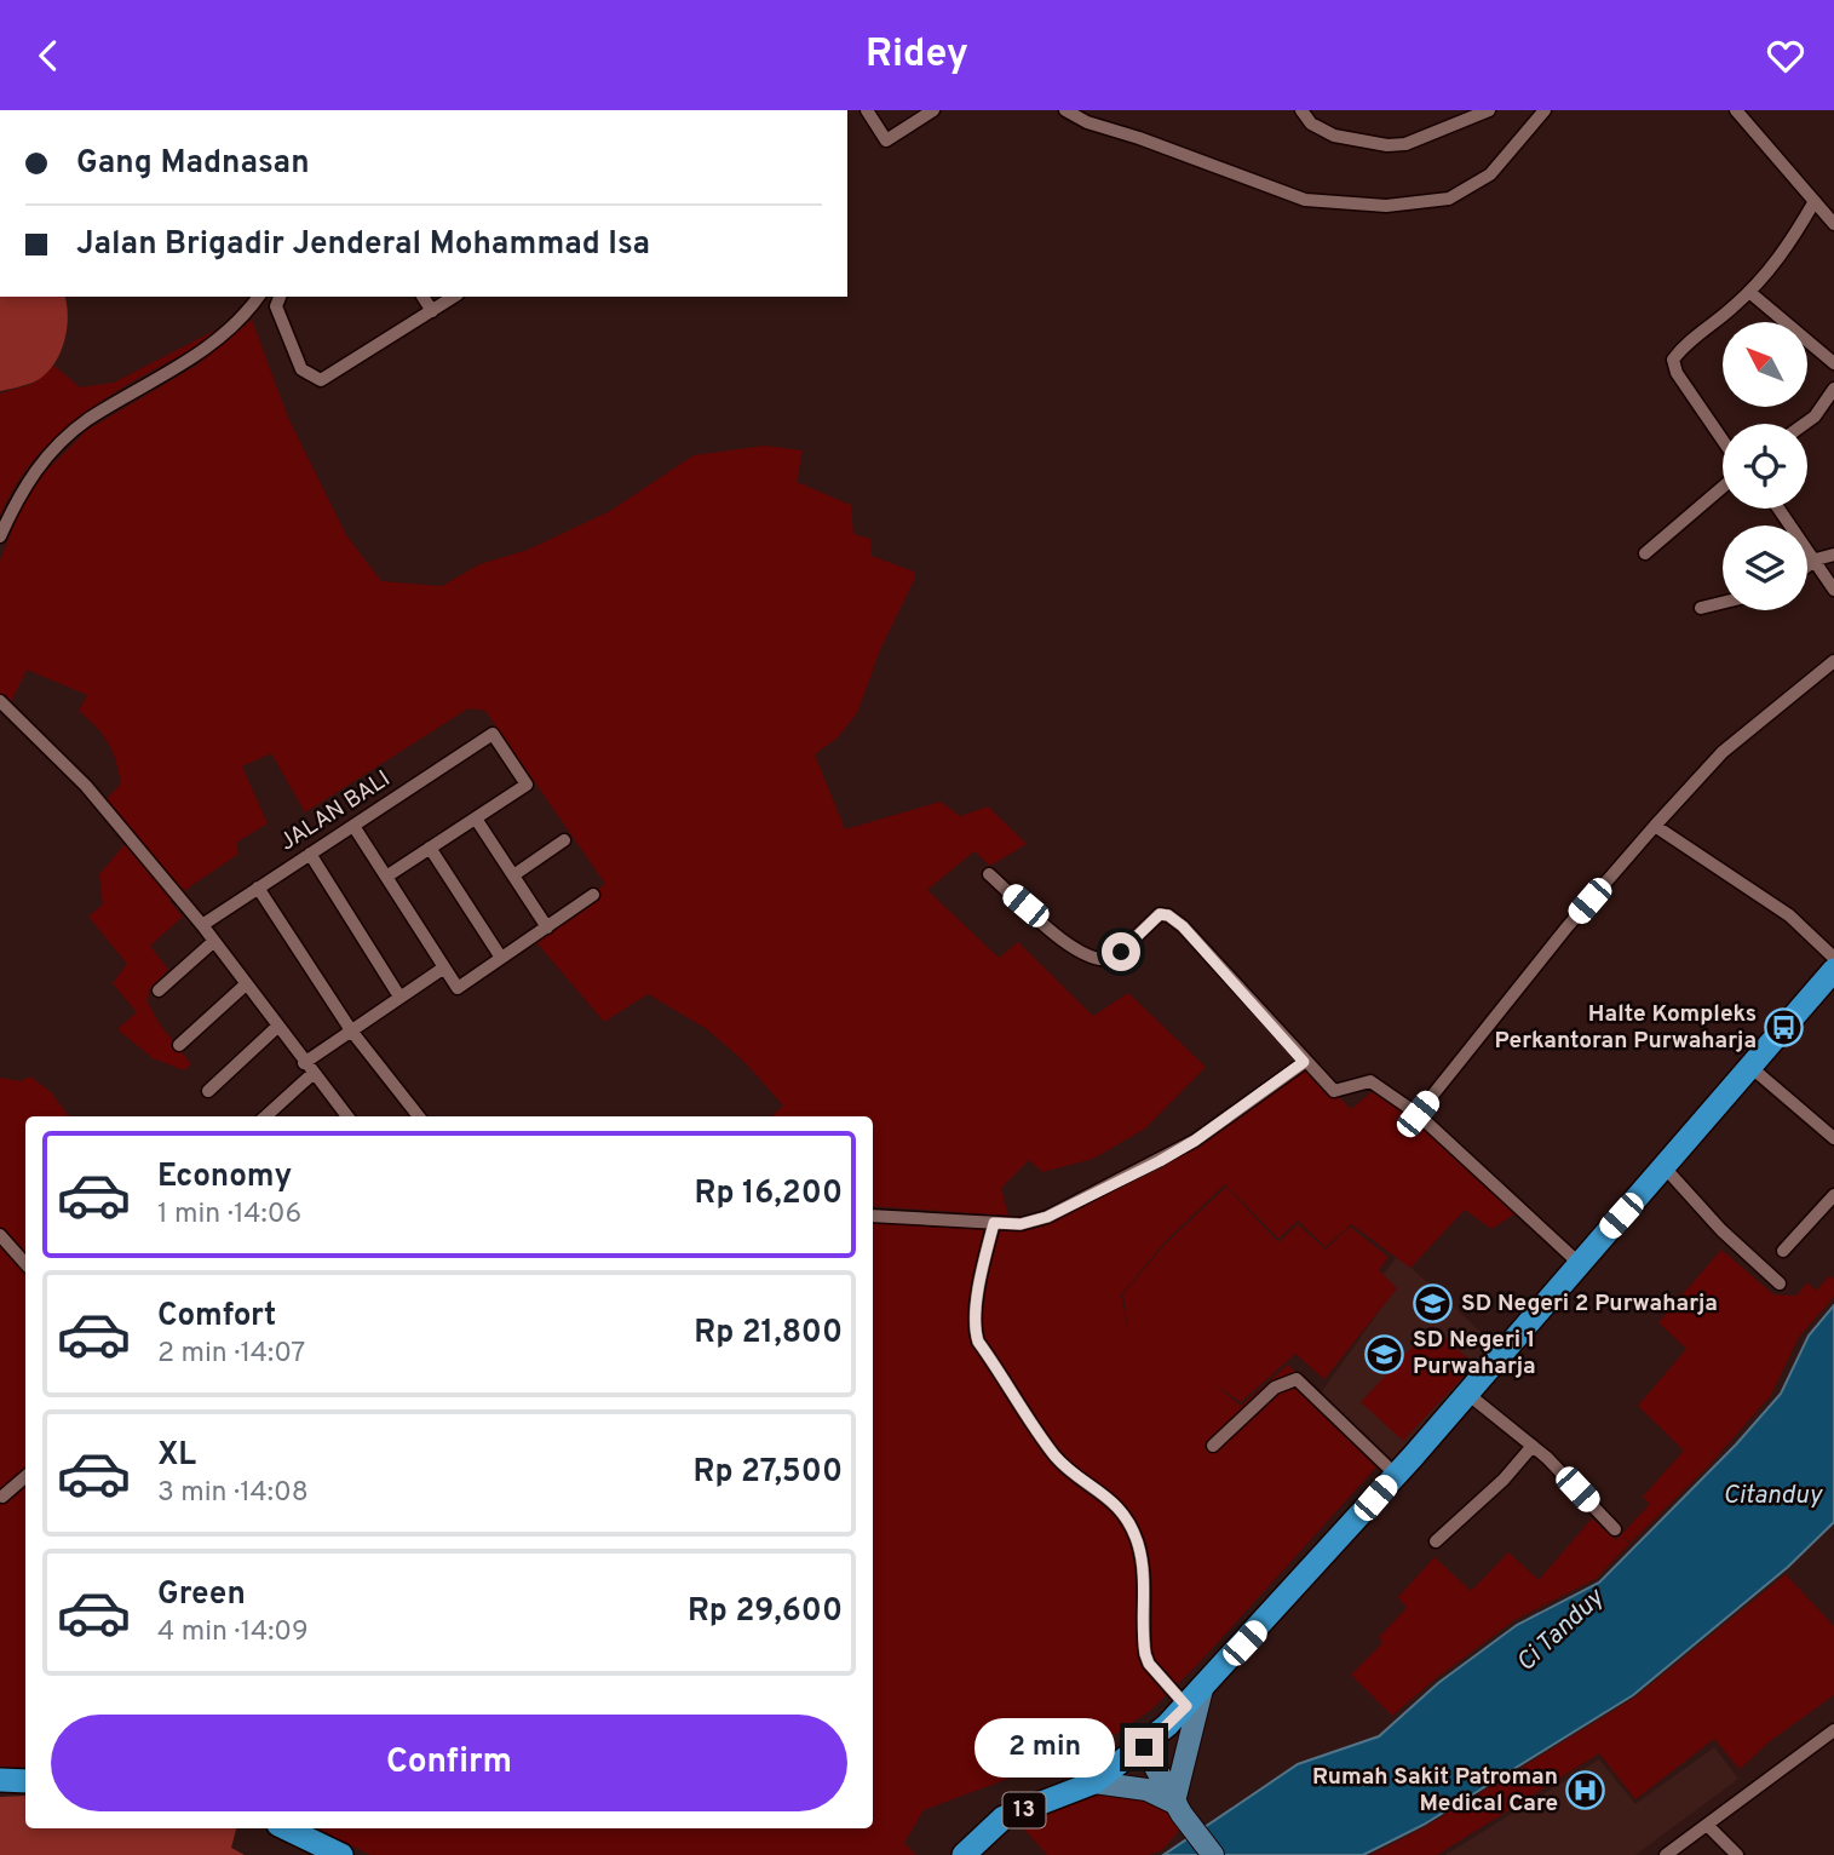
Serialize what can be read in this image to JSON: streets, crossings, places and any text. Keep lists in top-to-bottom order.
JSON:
{
  "streets": {
    "highway": ["13"],
    "street": ["JALAN BALI"]
  },
  "water": ["Citanduy", "Ci Tanduy"],
  "places": {
    "bus stop": ["Halte Kompleks Perkantoran Purwaharja"],
    "school or university": ["SD Negeri 2 Purwaharja", "SD Negeri 1 Purwaharja"],
    "hospital": ["Rumah Sakit Patroman Medical Care"]
  },
  "north": "top left",
  "page": {
    "header": "Ridey",
    "banner": ["Gang Madnasan", "Jalan Brigadir Jenderal Mohammad Isa"],
    "list": [
      {
        "name": "Economy",
        "note": "1 min · 14:06",
        "value": "Rp 16,200"
      },
      {
        "name": "Comfort",
        "note": "2 min · 14:07",
        "value": "Rp 21,800"
      },
      {
        "name": "XL",
        "note": "3 min · 14:08",
        "value": "Rp 27,500"
      },
      {
        "name": "Green",
        "note": "4 min · 14:09",
        "value": "Rp 29,600"
      }
    ],
    "buttons": "Confirm",
    "bubble": "2 min"
  }
}
